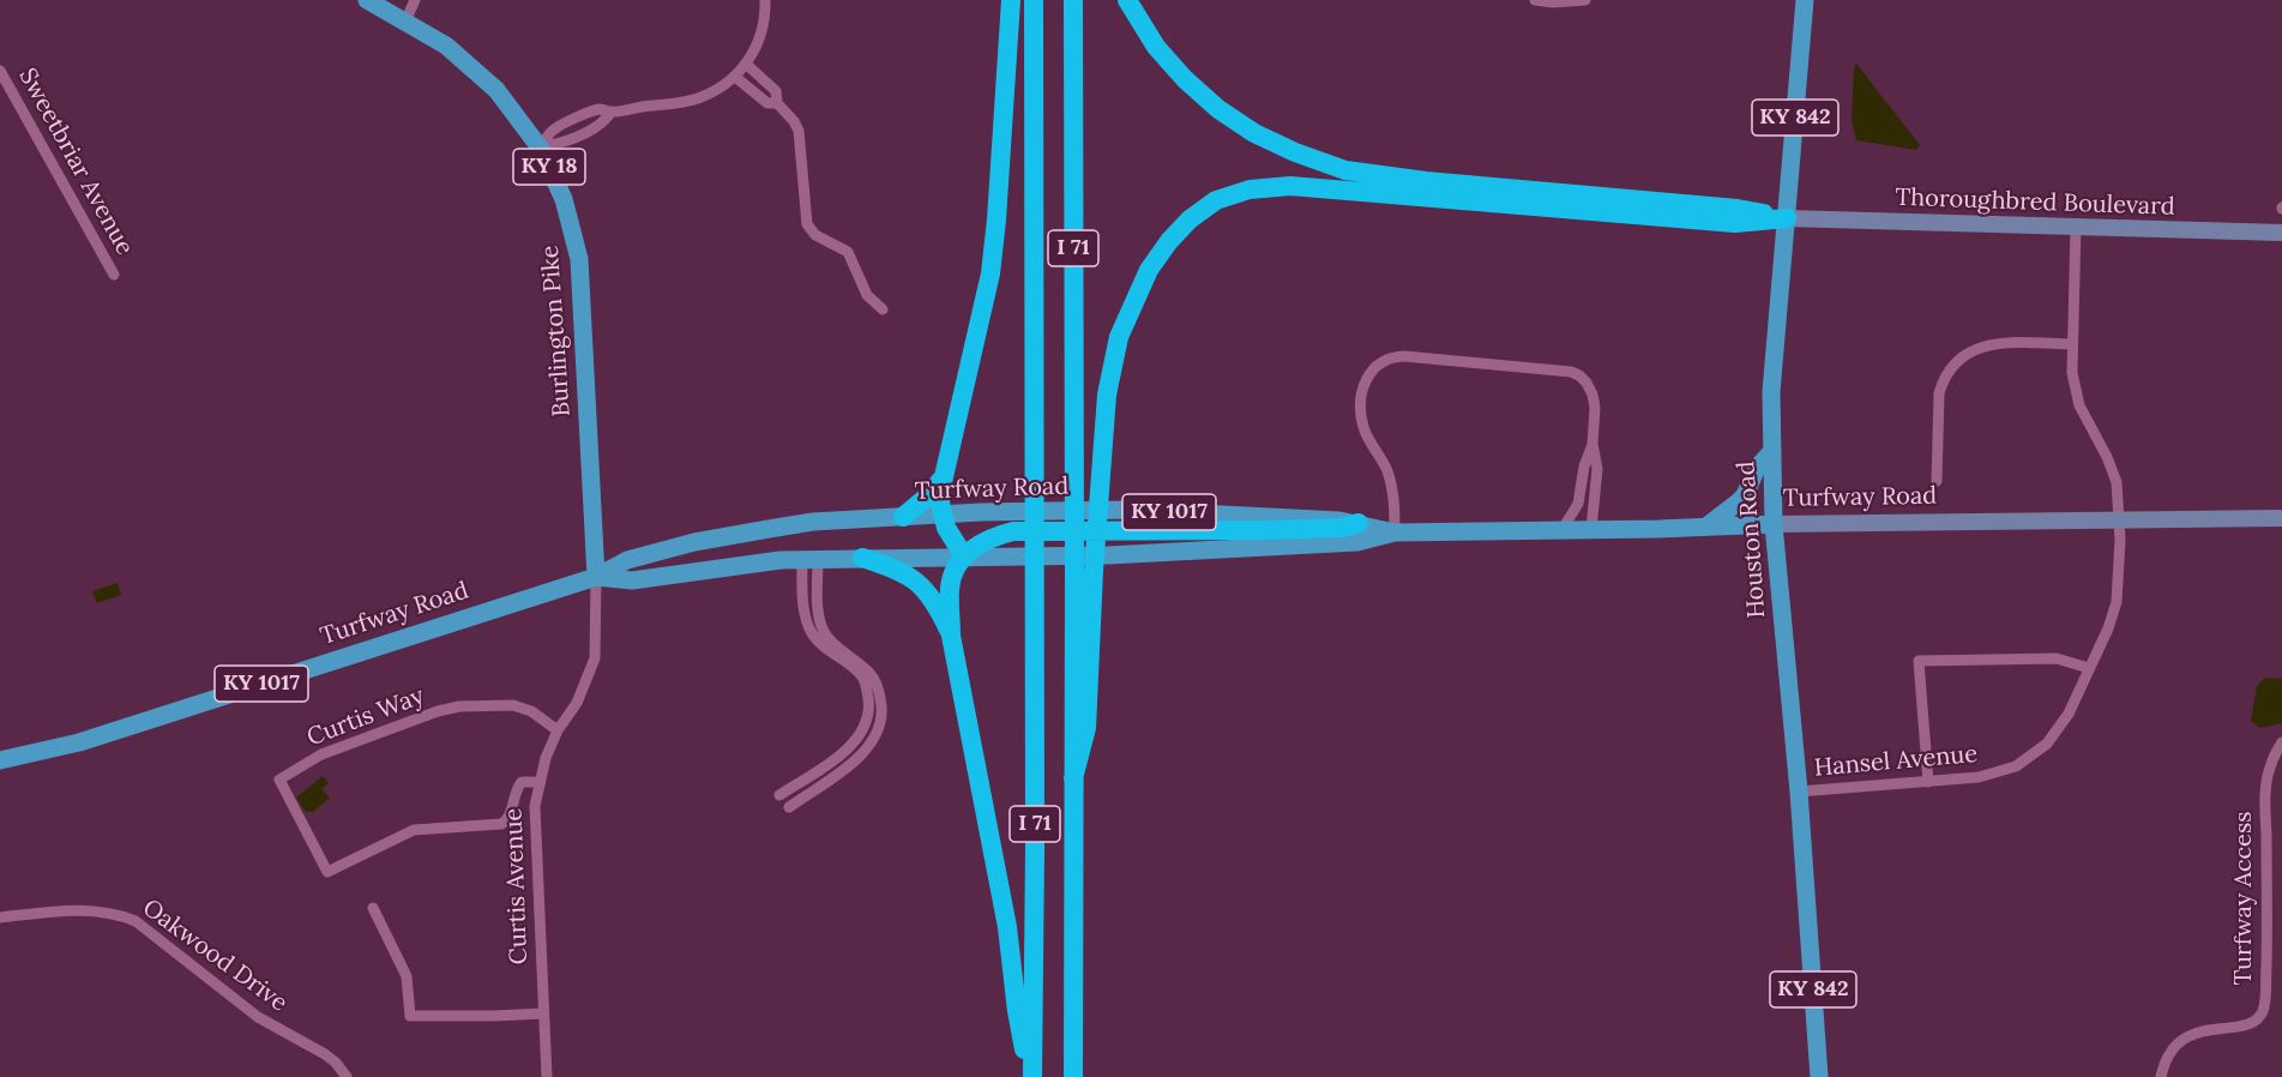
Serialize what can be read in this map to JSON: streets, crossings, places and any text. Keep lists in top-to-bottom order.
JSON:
{
  "streets": {
    "highway": ["I 71"],
    "main road": [
      "KY 842",
      "KY 18",
      "Thoroughbred Boulevard",
      "Burlington Pike",
      "Turfway Road",
      "KY 1017",
      "Houston Road"
    ],
    "street": [
      "Sweetbriar Avenue",
      "Curtis Way",
      "Hansel Avenue",
      "Curtis Avenue",
      "Turfway Access",
      "Oakwood Drive"
    ]
  },
  "crossings": [
    ["Thoroughbred Boulevard", "Houston Road"],
    ["Thoroughbred Boulevard", "Hansel Avenue"],
    ["Burlington Pike", "Turfway Road"],
    ["Burlington Pike", "Curtis Avenue"],
    ["Turfway Road", "Houston Road"],
    ["Turfway Road", "Hansel Avenue"],
    ["Turfway Road", "Curtis Avenue"],
    ["Houston Road", "Hansel Avenue"],
    ["Curtis Way", "Curtis Avenue"]
  ]
}
